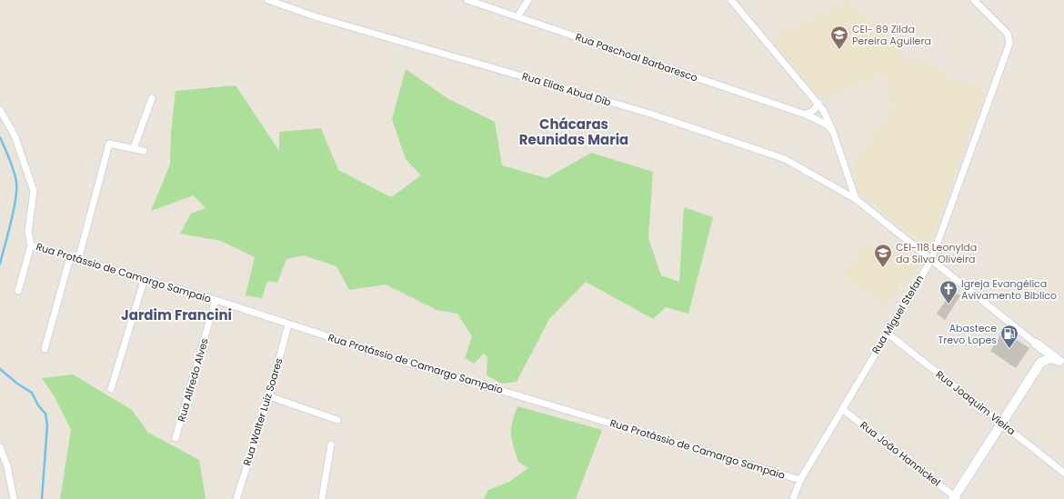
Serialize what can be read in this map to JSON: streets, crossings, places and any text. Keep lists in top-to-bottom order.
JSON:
{
  "streets": {
    "street": [
      "Rua Paschoal Barbaresco",
      "Rua Elias Abud Dib",
      "Rua Protássio de Camargo Sampaio",
      "Rua Miguel Stefan",
      "Rua Alfredo Alves",
      "Rua Joaquim Vieira",
      "Rua Walter Luiz Soares",
      "Rua João Hannickel"
    ]
  },
  "crossings": [
    ["Rua Elias Abud Dib", "Rua Miguel Stefan"],
    ["Rua Protássio de Camargo Sampaio", "Rua Miguel Stefan"],
    ["Rua Protássio de Camargo Sampaio", "Rua Alfredo Alves"],
    ["Rua Protássio de Camargo Sampaio", "Rua Walter Luiz Soares"],
    ["Rua Miguel Stefan", "Rua Joaquim Vieira"],
    ["Rua Miguel Stefan", "Rua João Hannickel"]
  ],
  "districts": ["Chácaras Reunidas Maria", "Jardim Francini"],
  "places": {
    "school or university": ["CEI- 89 Zilda Pereira Aguilera", "CEI-118 Leonylda da Silva Oliveira"],
    "church": ["Igreja Evangélica Avivamento Biblico"],
    "fuel station": ["Abastece Trevo Lopes"]
  }
}
